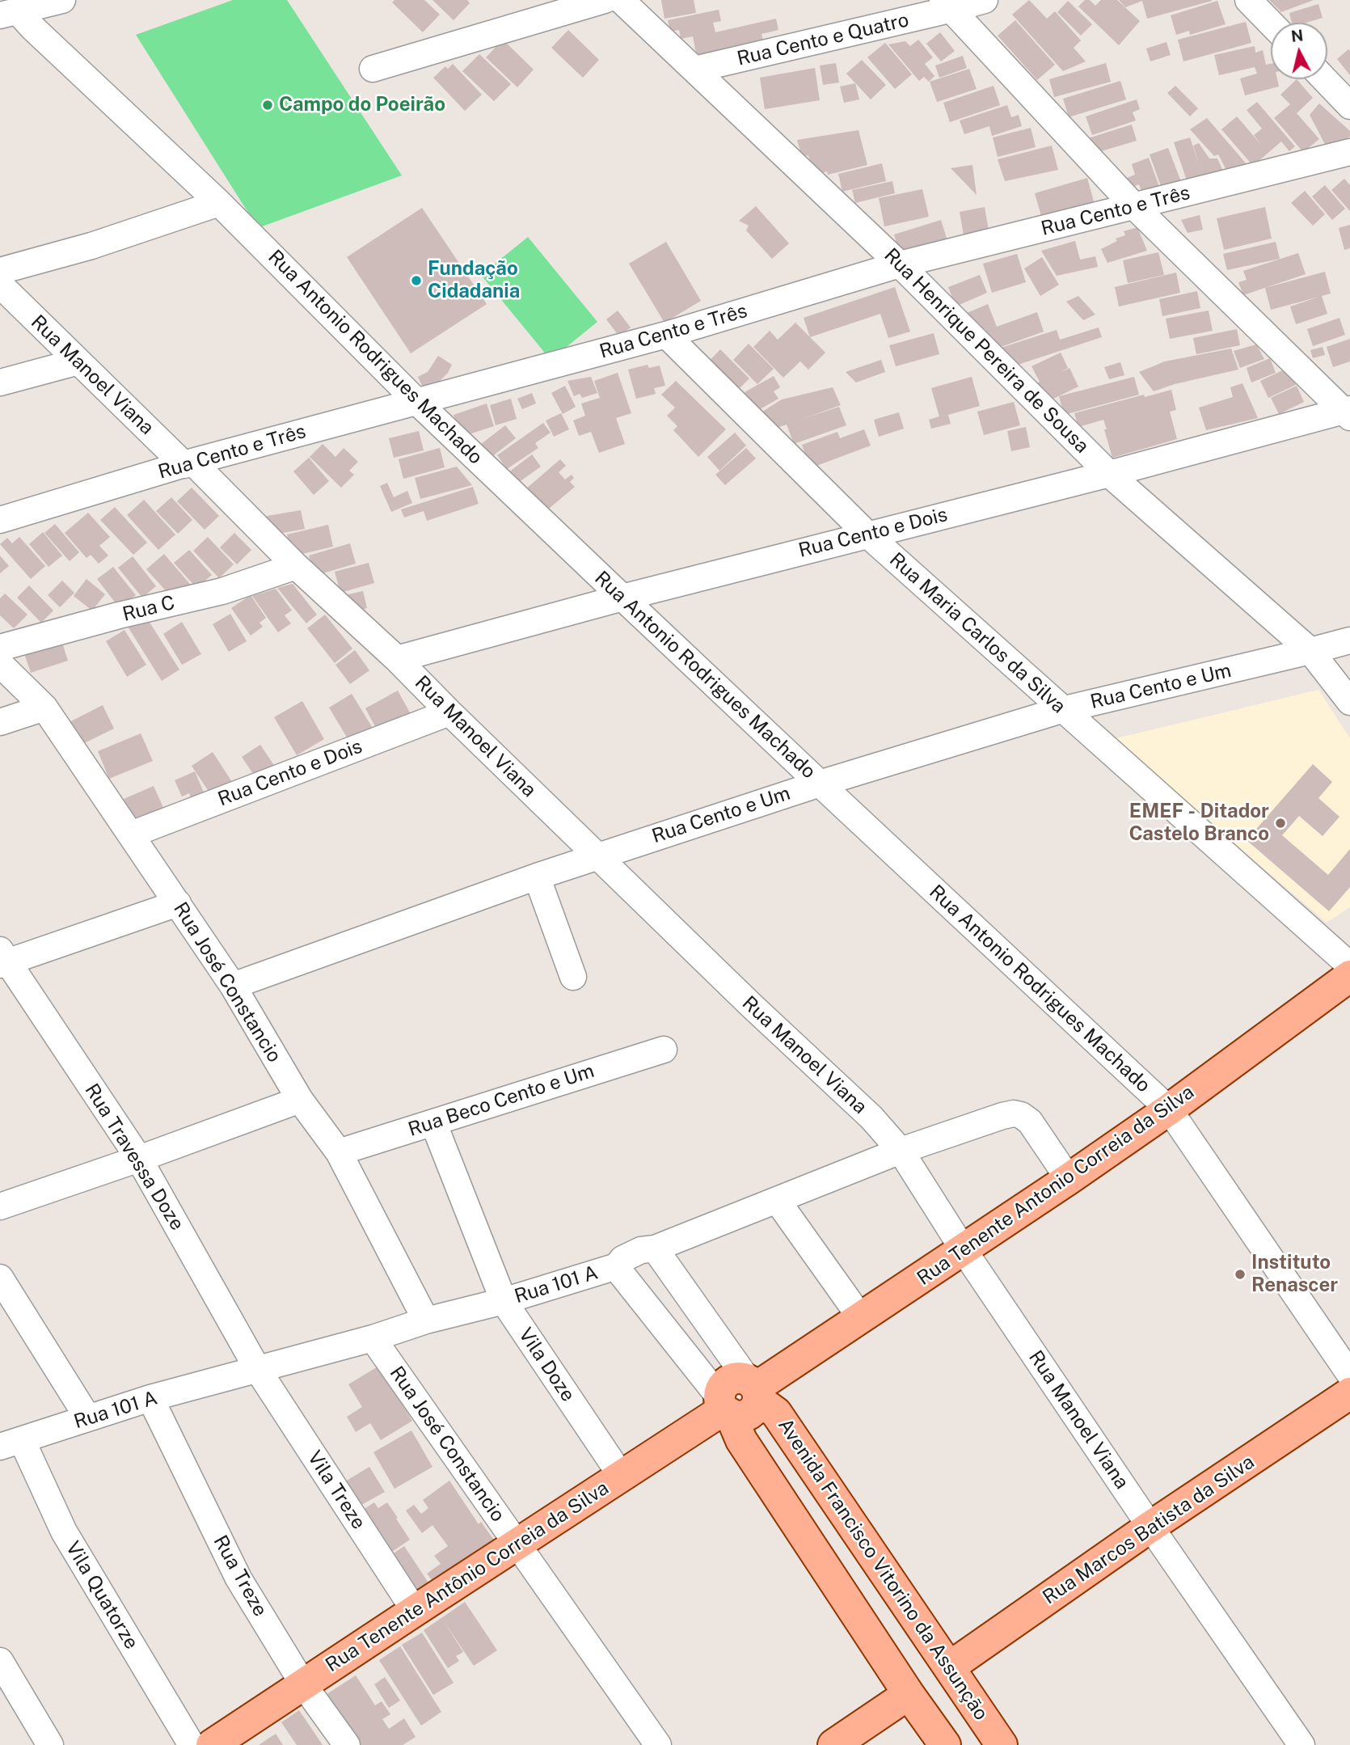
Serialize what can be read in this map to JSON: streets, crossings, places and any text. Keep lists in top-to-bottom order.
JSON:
{
  "streets": {
    "main road": [
      "Rua Tenente Antonio Correia da Silva",
      "Rua Marcos Batista da Silva",
      "Avenida Francisco Vitorino da Assunção",
      "Rua Tenente Antônio Correia da Silva"
    ],
    "street": [
      "Rua Cento e Quatro",
      "Rua Cento e Três",
      "Rua Henrique Pereira de Sousa",
      "Rua Antonio Rodrigues Machado",
      "Rua Manoel Viana",
      "Rua Cento e Dois",
      "Rua C",
      "Rua Maria Carlos da Silva",
      "Rua Cento e Um",
      "Rua José Constancio",
      "Rua Beco Cento e Um",
      "Rua Travessa Doze",
      "Rua 101 A",
      "Vila Doze",
      "Vila Treze",
      "Rua Treze",
      "Vila Quatorze"
    ]
  },
  "crossings": [
    ["Rua Cento e Quatro", "Rua Henrique Pereira de Sousa"],
    ["Rua Cento e Três", "Rua Henrique Pereira de Sousa"],
    ["Rua Cento e Três", "Rua Antonio Rodrigues Machado"],
    ["Rua Cento e Três", "Rua Manoel Viana"],
    ["Rua Cento e Três", "Rua Maria Carlos da Silva"],
    ["Rua Henrique Pereira de Sousa", "Rua Cento e Dois"],
    ["Rua Henrique Pereira de Sousa", "Rua Cento e Um"],
    ["Rua Antonio Rodrigues Machado", "Rua Cento e Dois"],
    ["Rua Antonio Rodrigues Machado", "Rua Cento e Um"],
    ["Rua Antonio Rodrigues Machado", "Rua Tenente Antonio Correia da Silva"],
    ["Rua Manoel Viana", "Rua Cento e Dois"],
    ["Rua Manoel Viana", "Rua C"],
    ["Rua Manoel Viana", "Rua Cento e Um"],
    ["Rua Manoel Viana", "Rua Tenente Antonio Correia da Silva"],
    ["Rua Manoel Viana", "Rua 101 A"],
    ["Rua Manoel Viana", "Rua Marcos Batista da Silva"],
    ["Rua Cento e Dois", "Rua Maria Carlos da Silva"],
    ["Rua Cento e Dois", "Rua José Constancio"],
    ["Rua Maria Carlos da Silva", "Rua Cento e Um"],
    ["Rua Cento e Um", "Rua José Constancio"],
    ["Rua José Constancio", "Rua Beco Cento e Um"],
    ["Rua José Constancio", "Rua 101 A"],
    ["Rua José Constancio", "Rua Tenente Antônio Correia da Silva"],
    ["Rua Beco Cento e Um", "Vila Doze"],
    ["Rua Travessa Doze", "Rua 101 A"],
    ["Rua Travessa Doze", "Vila Treze"],
    ["Rua Tenente Antonio Correia da Silva", "Rua 101 A"],
    ["Rua Tenente Antonio Correia da Silva", "Avenida Francisco Vitorino da Assunção"],
    ["Rua Tenente Antonio Correia da Silva", "Rua Tenente Antônio Correia da Silva"],
    ["Rua 101 A", "Vila Doze"],
    ["Rua 101 A", "Vila Treze"],
    ["Rua 101 A", "Rua Treze"],
    ["Rua 101 A", "Vila Quatorze"],
    ["Vila Doze", "Rua Tenente Antônio Correia da Silva"],
    ["Vila Treze", "Rua Tenente Antônio Correia da Silva"],
    ["Rua Marcos Batista da Silva", "Avenida Francisco Vitorino da Assunção"],
    ["Avenida Francisco Vitorino da Assunção", "Rua Tenente Antônio Correia da Silva"],
    ["Rua Treze", "Rua Tenente Antônio Correia da Silva"]
  ],
  "places": [
    "Campo do Poeirão",
    "Fundação Cidadania",
    "EMEF - Ditador Castelo Branco",
    "Instituto Renascer"
  ],
  "north": "top"
}
